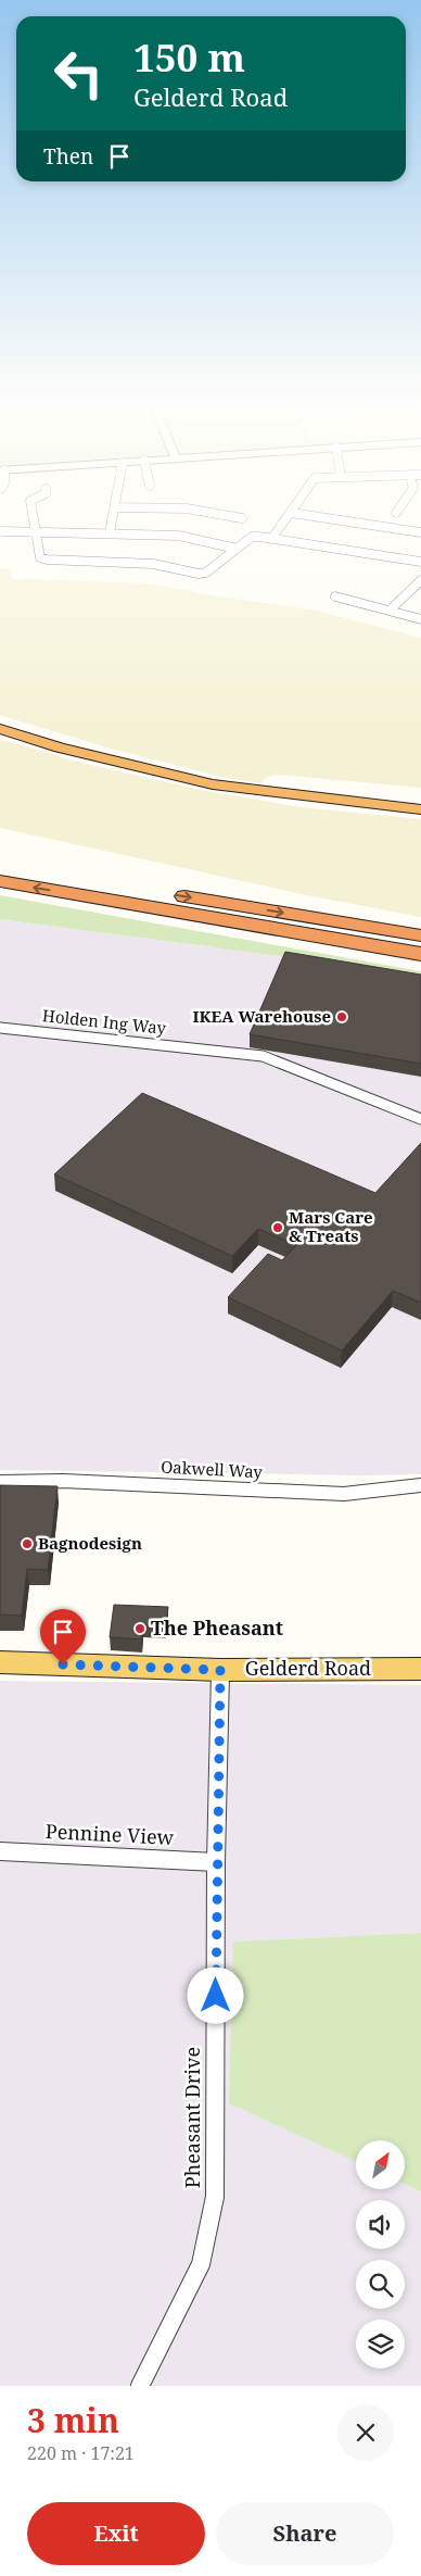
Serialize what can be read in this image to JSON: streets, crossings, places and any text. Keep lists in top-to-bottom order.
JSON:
{
  "streets": {
    "main road": ["Gelderd Road"],
    "street": [
      "Holden Ing Way",
      "Oakwell Way",
      "Pennine View",
      "Pheasant Drive"
    ]
  },
  "crossings": [
    ["Gelderd Road", "Pheasant Drive"],
    ["Pennine View", "Pheasant Drive"]
  ],
  "places": [
    "IKEA Warehouse",
    "Mars Care & Treats",
    "Bagnodesign",
    "The Pheasant"
  ],
  "north": "top right",
  "page": {
    "turn": ["150 m", "Gelderd Road"],
    "then": "Then",
    "heading": ["3 min", "220 m · 17:21"],
    "buttons": ["Exit", "Share"]
  }
}
